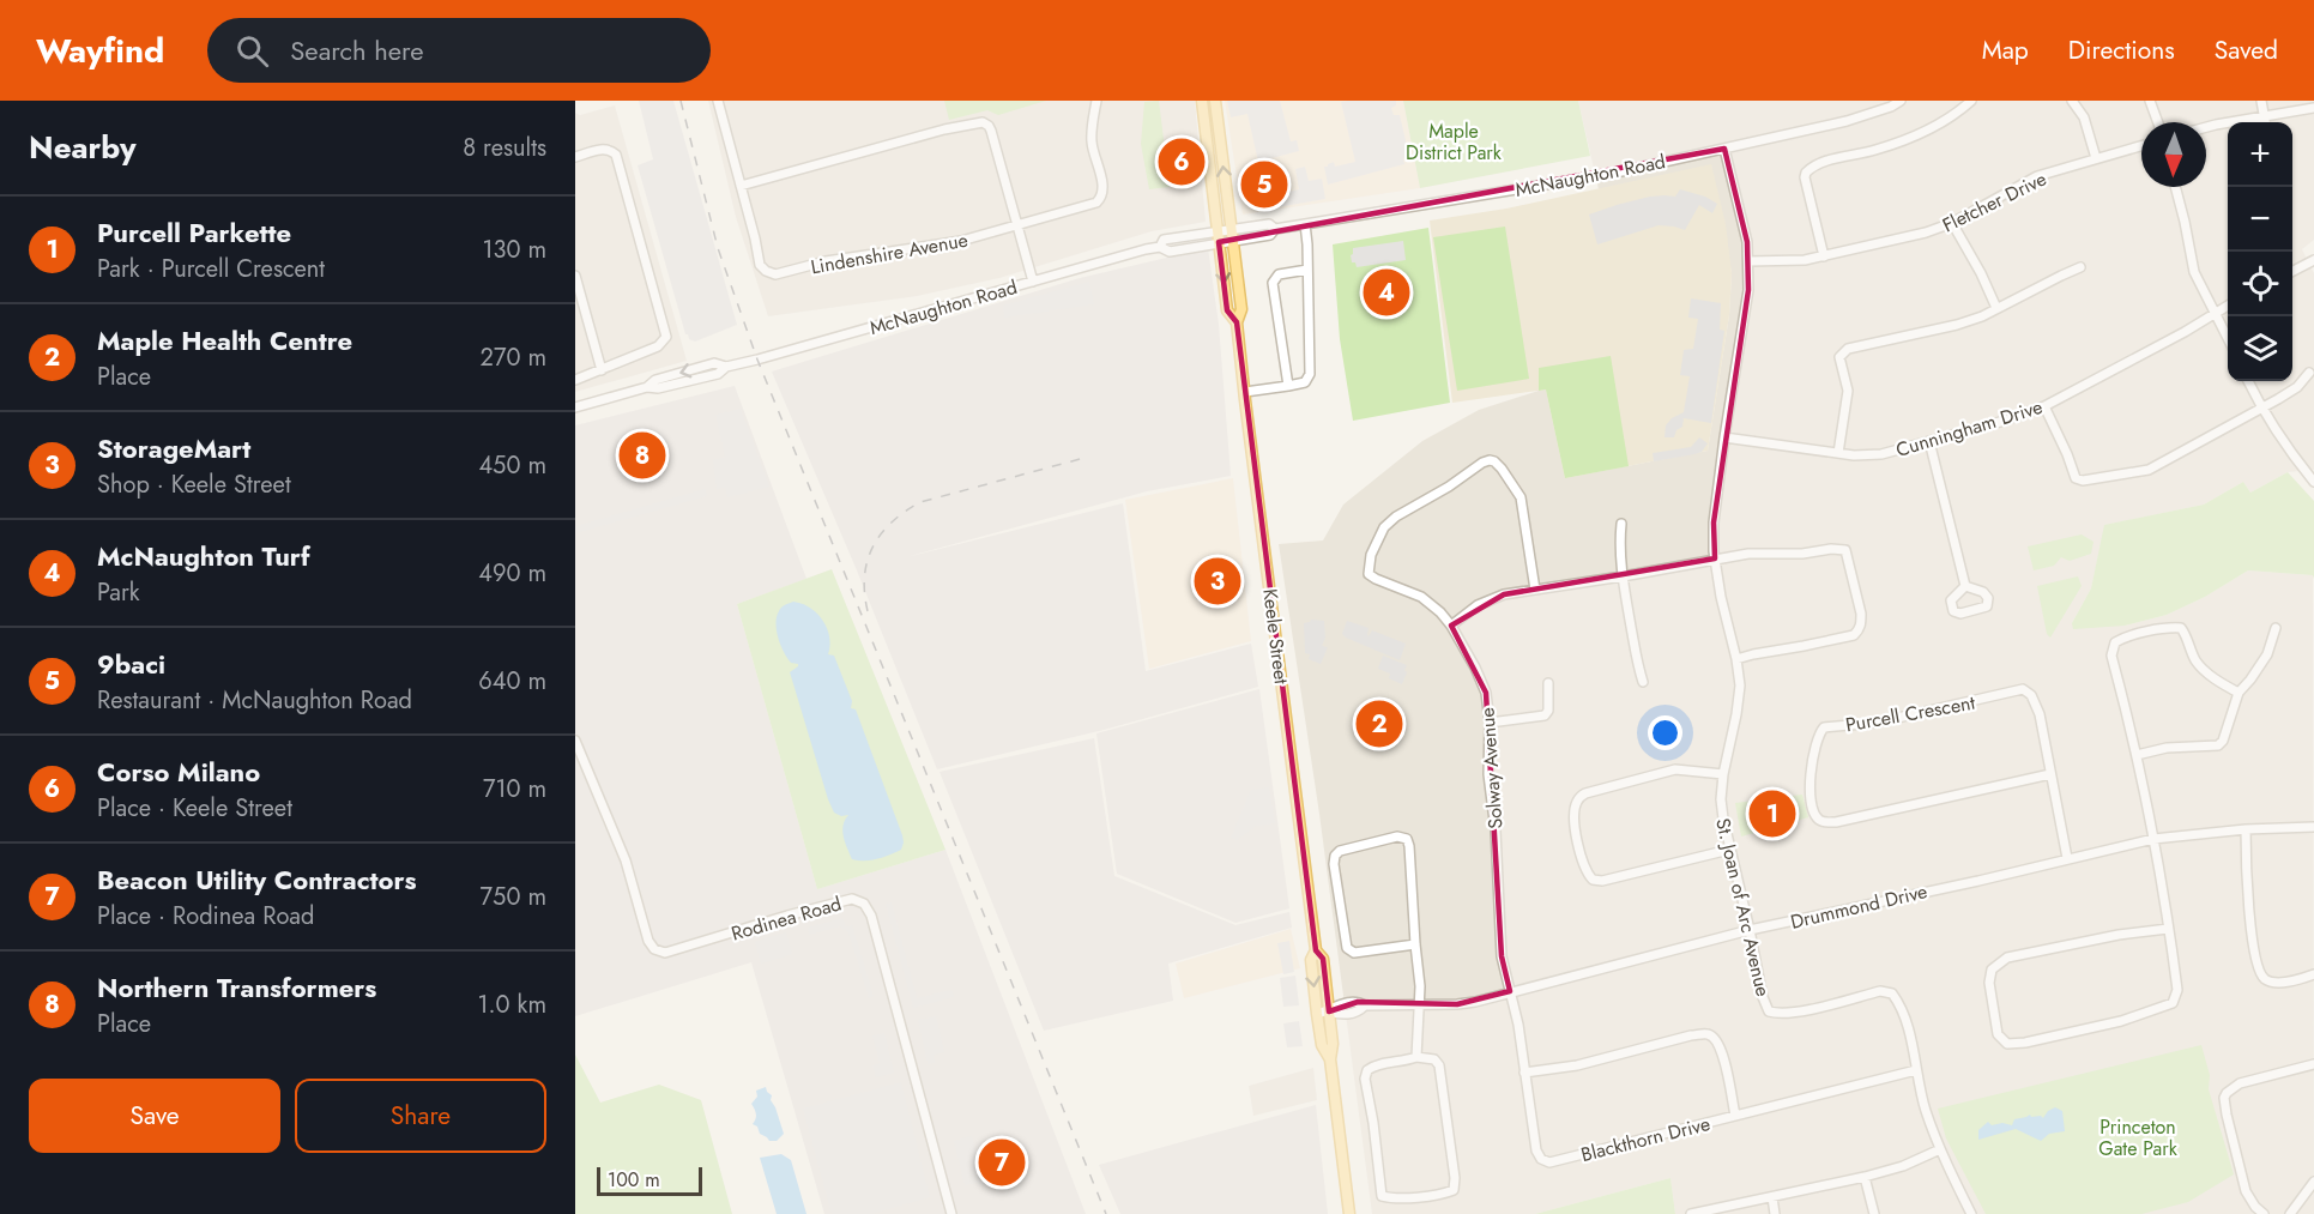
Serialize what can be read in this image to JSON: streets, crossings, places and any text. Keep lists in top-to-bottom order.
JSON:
{
  "streets": {
    "main road": ["Keele Street"],
    "street": [
      "McNaughton Road",
      "Fletcher Drive",
      "Lindenshire Avenue",
      "Cunningham Drive",
      "Purcell Crescent",
      "Solway Avenue",
      "Drummond Drive",
      "St. Joan of Arc Avenue",
      "Rodinea Road",
      "Blackthorn Drive"
    ]
  },
  "crossings": [
    ["McNaughton Road", "Keele Street"],
    ["McNaughton Road", "St. Joan of Arc Avenue"],
    ["Fletcher Drive", "St. Joan of Arc Avenue"],
    ["Cunningham Drive", "St. Joan of Arc Avenue"],
    ["Keele Street", "Drummond Drive"],
    ["Purcell Crescent", "Drummond Drive"],
    ["Solway Avenue", "Drummond Drive"],
    ["Solway Avenue", "Blackthorn Drive"],
    ["Drummond Drive", "St. Joan of Arc Avenue"],
    ["Drummond Drive", "Blackthorn Drive"],
    ["St. Joan of Arc Avenue", "Blackthorn Drive"]
  ],
  "parks": ["Maple District Park", "Princeton Gate Park"],
  "scale_bar": "100 m",
  "north": "bottom",
  "page": {
    "header": "Wayfind",
    "search": "Search here",
    "nav": ["Map", "Directions", "Saved"],
    "heading": ["Nearby", "8 results"],
    "map_buttons": ["+", "−"],
    "pins": [
      "6",
      "5",
      "4",
      "8",
      "3",
      "2",
      "1",
      "7"
    ],
    "list": [
      {
        "mark": "1",
        "name": "Purcell Parkette",
        "note": "Park · Purcell Crescent",
        "value": "130 m"
      },
      {
        "mark": "2",
        "name": "Maple Health Centre",
        "note": "Place",
        "value": "270 m"
      },
      {
        "mark": "3",
        "name": "StorageMart",
        "note": "Shop · Keele Street",
        "value": "450 m"
      },
      {
        "mark": "4",
        "name": "McNaughton Turf",
        "note": "Park",
        "value": "490 m"
      },
      {
        "mark": "5",
        "name": "9baci",
        "note": "Restaurant · McNaughton Road",
        "value": "640 m"
      },
      {
        "mark": "6",
        "name": "Corso Milano",
        "note": "Place · Keele Street",
        "value": "710 m"
      },
      {
        "mark": "7",
        "name": "Beacon Utility Contractors",
        "note": "Place · Rodinea Road",
        "value": "750 m"
      },
      {
        "mark": "8",
        "name": "Northern Transformers",
        "note": "Place",
        "value": "1.0 km"
      }
    ],
    "buttons": ["Save", "Share"],
    "scale": "100 m"
  }
}
